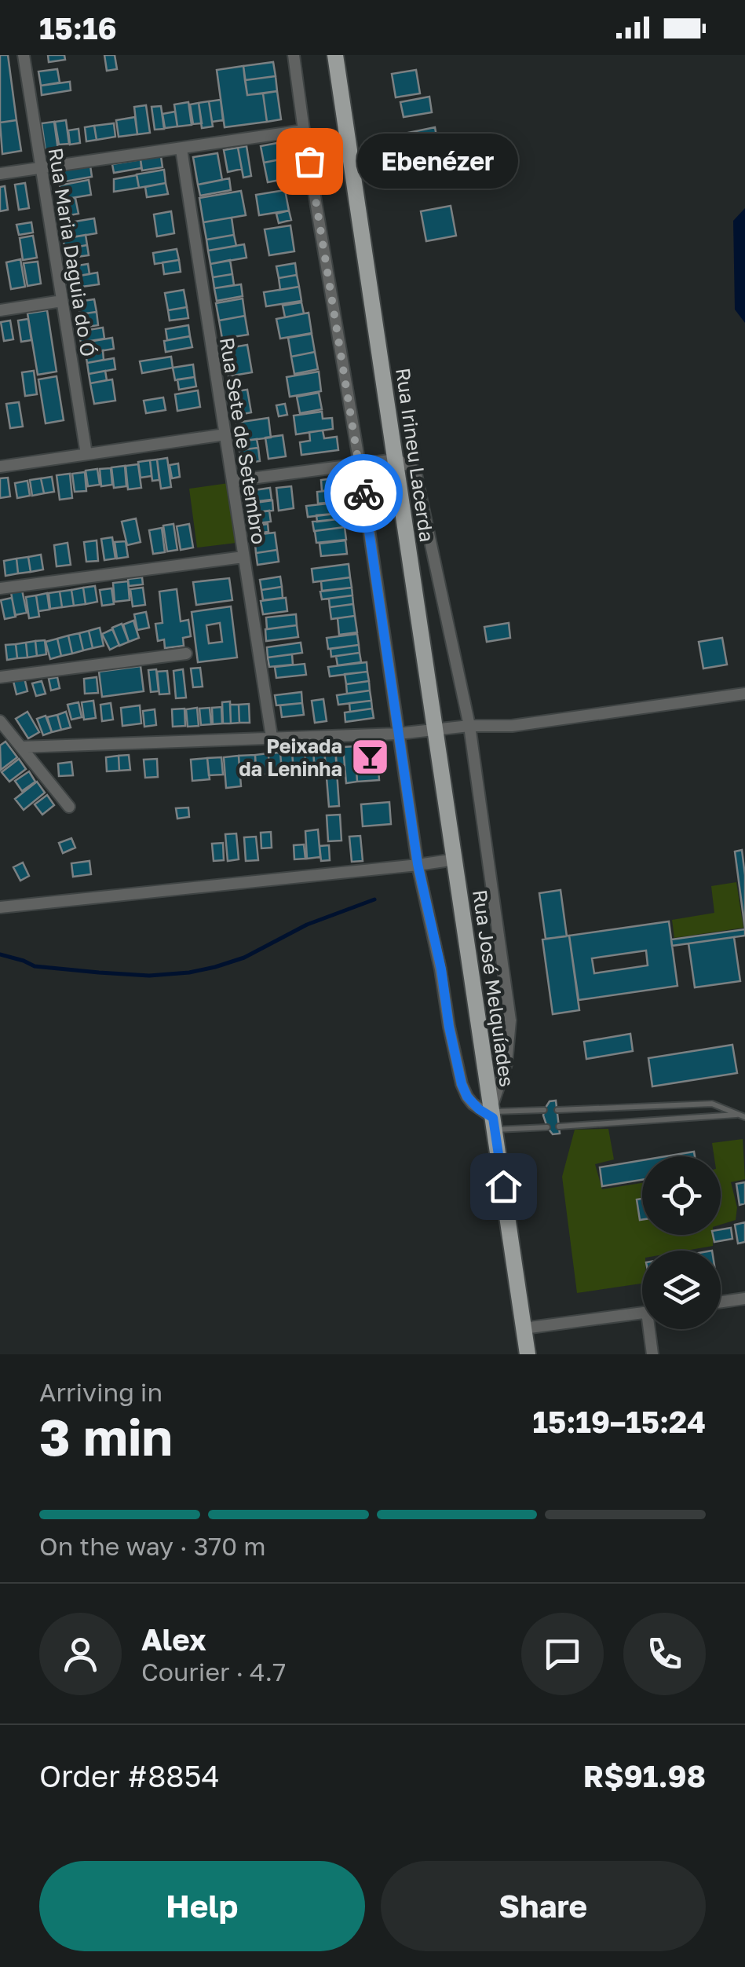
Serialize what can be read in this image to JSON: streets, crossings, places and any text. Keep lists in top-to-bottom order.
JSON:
{
  "streets": {
    "main road": ["Rua Irineu Lacerda", "Rua José Melquíades"],
    "street": ["Rua Maria Daguia do Ó", "Rua Sete de Setembro"]
  },
  "crossings": [
    ["Rua Irineu Lacerda", "Rua José Melquíades"]
  ],
  "places": {
    "other": ["Ebenézer"],
    "bar": ["Peixada da Leninha"]
  },
  "page": {
    "status": "15:16",
    "bubble": "Ebenézer",
    "heading": ["3 min", "Arriving in", "15:19–15:24"],
    "panel": [
      "Alex",
      "Courier · 4.7",
      "Order #8854",
      "R$91.98"
    ],
    "bar": "On the way · 370 m",
    "buttons": ["Help", "Share"]
  }
}
